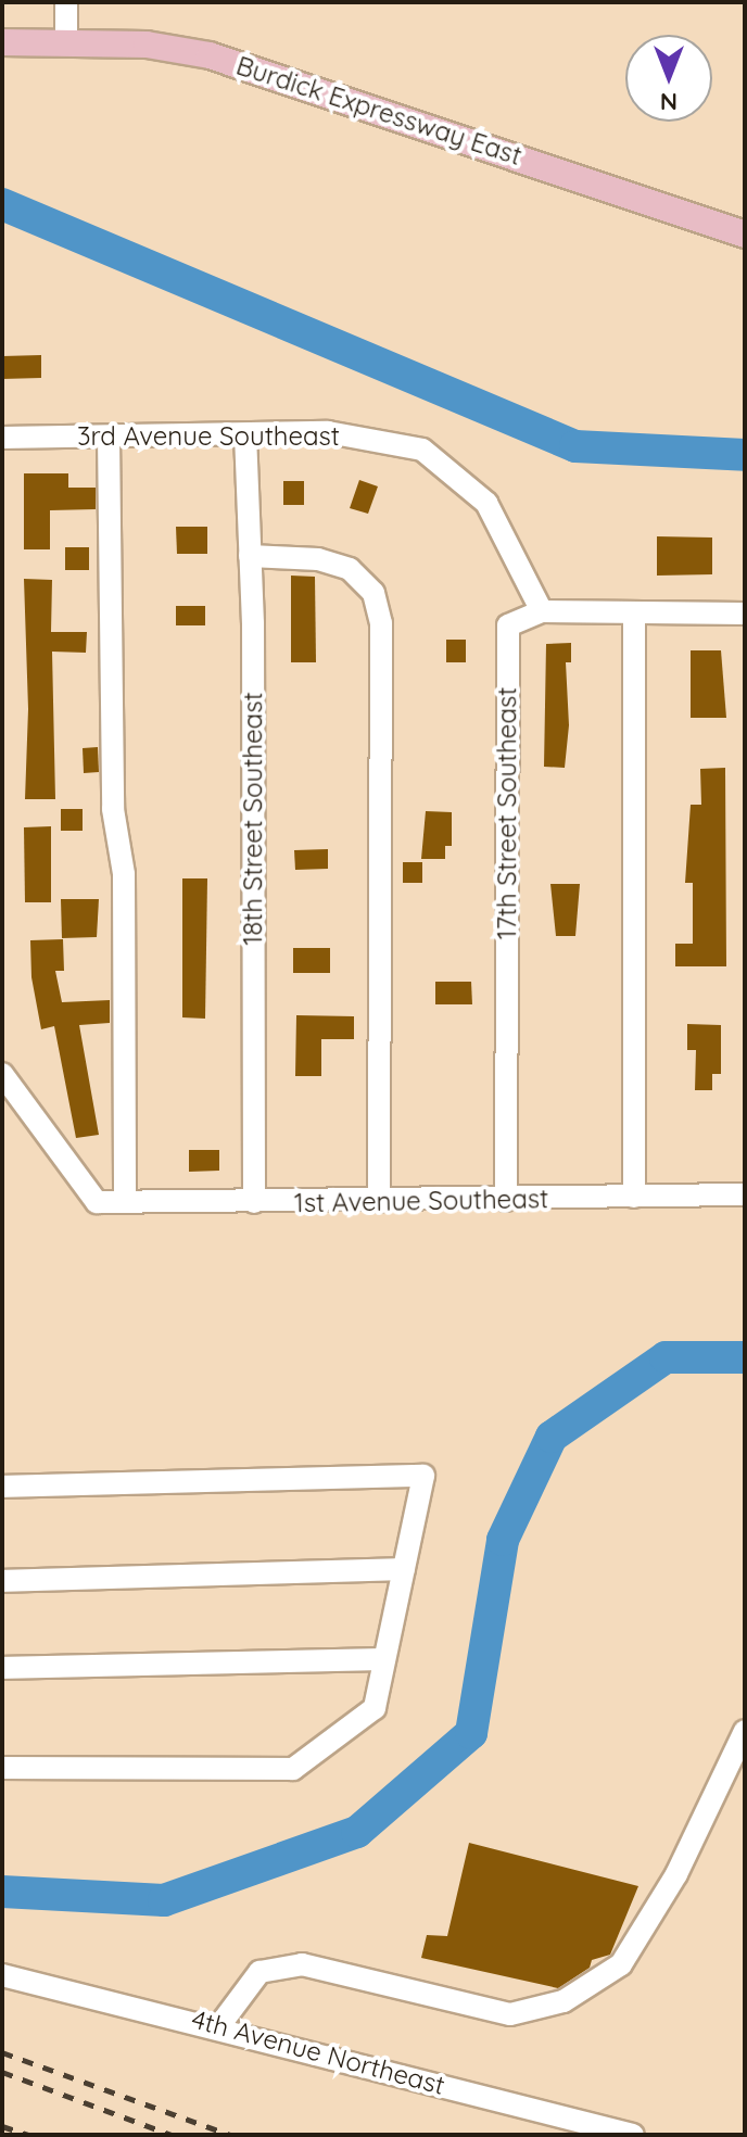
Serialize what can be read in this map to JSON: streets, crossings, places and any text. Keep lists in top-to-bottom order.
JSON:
{
  "streets": {
    "main road": ["Burdick Expressway East"],
    "street": [
      "3rd Avenue Southeast",
      "17th Street Southeast",
      "18th Street Southeast",
      "1st Avenue Southeast",
      "4th Avenue Northeast"
    ]
  },
  "crossings": [
    ["3rd Avenue Southeast", "17th Street Southeast"],
    ["3rd Avenue Southeast", "18th Street Southeast"],
    ["17th Street Southeast", "1st Avenue Southeast"],
    ["18th Street Southeast", "1st Avenue Southeast"]
  ],
  "north": "bottom"
}
